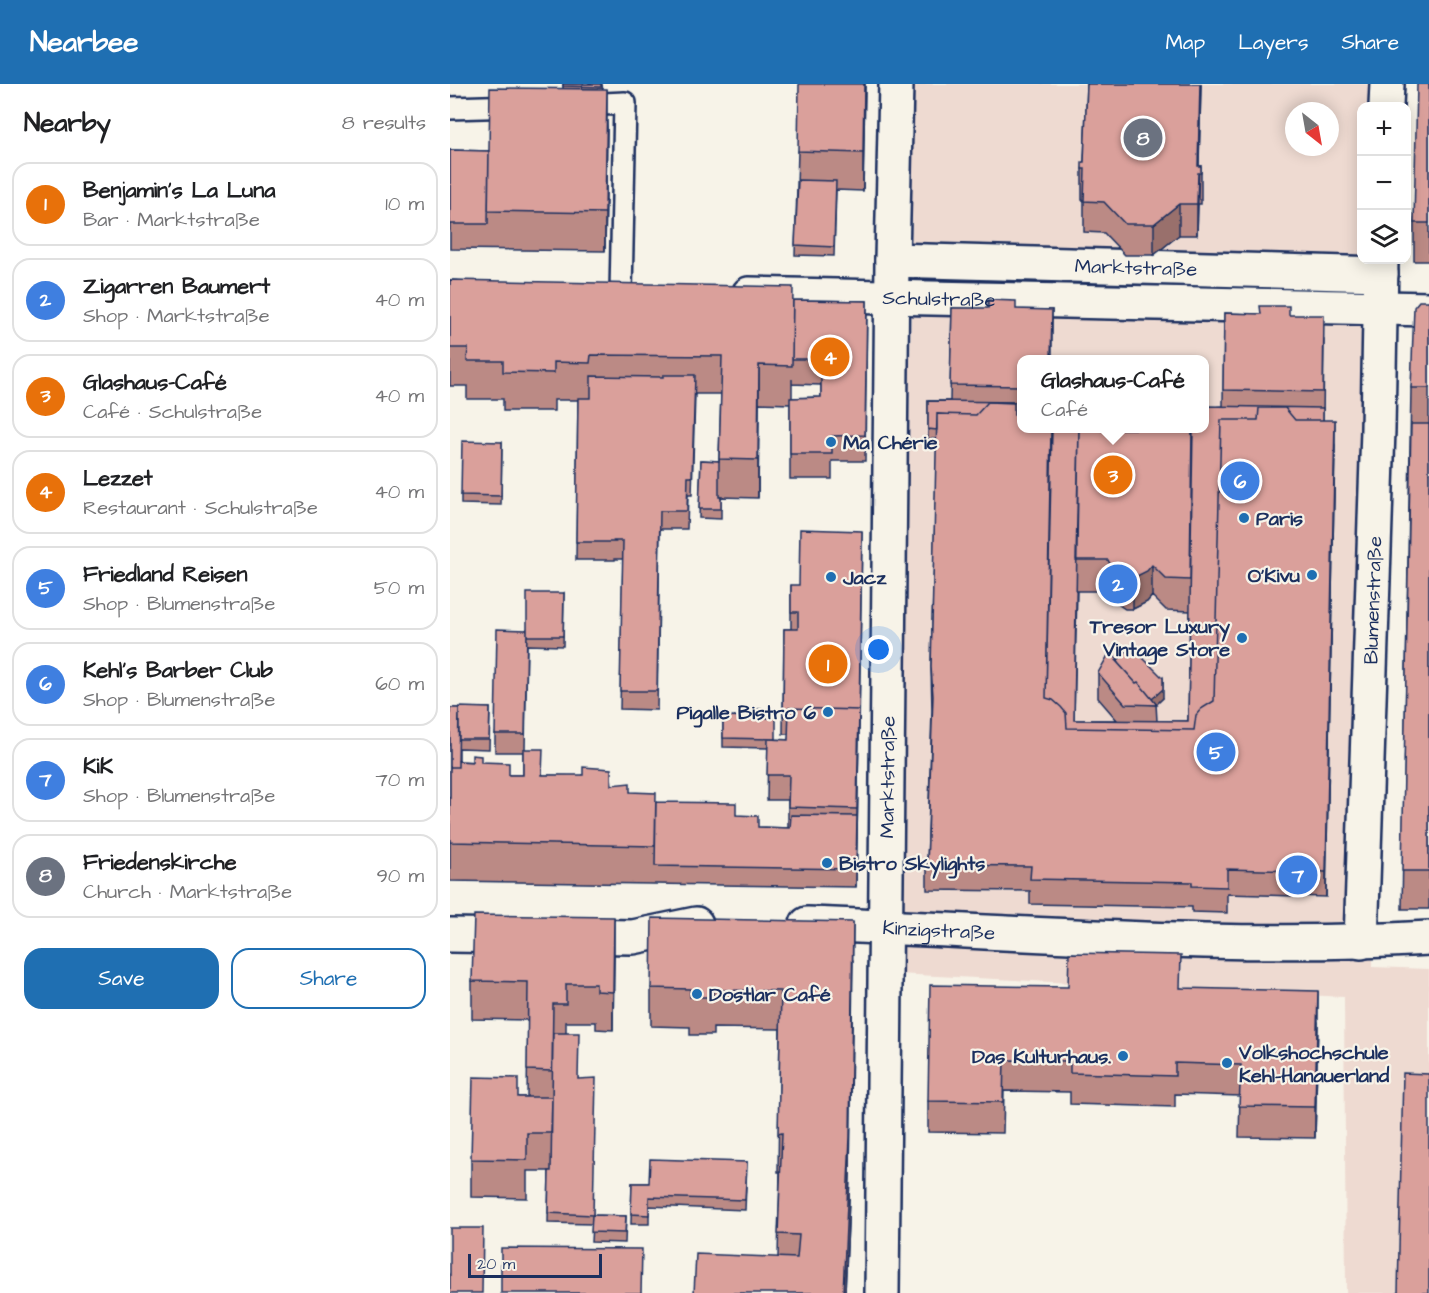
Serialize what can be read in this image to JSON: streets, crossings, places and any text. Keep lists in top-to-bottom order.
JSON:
{
  "streets": {
    "street": [
      "Marktstraße",
      "Schulstraße",
      "Blumenstraße",
      "Kinzigstraße"
    ]
  },
  "crossings": [
    ["Marktstraße", "Schulstraße"],
    ["Marktstraße", "Blumenstraße"],
    ["Marktstraße", "Kinzigstraße"],
    ["Schulstraße", "Blumenstraße"],
    ["Blumenstraße", "Kinzigstraße"]
  ],
  "places": [
    "Ma Chérie",
    "Paris",
    "O'Kivu",
    "Jacz",
    "Tresor Luxury Vintage Store",
    "Pigalle Bistro 6",
    "Bistro Skylights",
    "Dostlar Café",
    "Das Kulturhaus.",
    "Volkshochschule Kehl-Hanauerland"
  ],
  "scale_bar": "20 m",
  "north": "bottom right",
  "page": {
    "header": "Nearbee",
    "nav": ["Map", "Layers", "Share"],
    "heading": ["Nearby", "8 results"],
    "map_buttons": ["+", "−"],
    "pins": [
      "8",
      "4",
      "3",
      "6",
      "2",
      "1",
      "5",
      "7"
    ],
    "list": [
      {
        "mark": "1",
        "name": "Benjamin's La Luna",
        "note": "Bar · Marktstraße",
        "value": "10 m"
      },
      {
        "mark": "2",
        "name": "Zigarren Baumert",
        "note": "Shop · Marktstraße",
        "value": "40 m"
      },
      {
        "mark": "3",
        "name": "Glashaus-Café",
        "note": "Café · Schulstraße",
        "value": "40 m"
      },
      {
        "mark": "4",
        "name": "Lezzet",
        "note": "Restaurant · Schulstraße",
        "value": "40 m"
      },
      {
        "mark": "5",
        "name": "Friedland Reisen",
        "note": "Shop · Blumenstraße",
        "value": "50 m"
      },
      {
        "mark": "6",
        "name": "Kehl's Barber Club",
        "note": "Shop · Blumenstraße",
        "value": "60 m"
      },
      {
        "mark": "7",
        "name": "KiK",
        "note": "Shop · Blumenstraße",
        "value": "70 m"
      },
      {
        "mark": "8",
        "name": "Friedenskirche",
        "note": "Church · Marktstraße",
        "value": "90 m"
      }
    ],
    "popup": ["Glashaus-Café", "Café"],
    "buttons": ["Save", "Share"],
    "scale": "20 m"
  }
}
